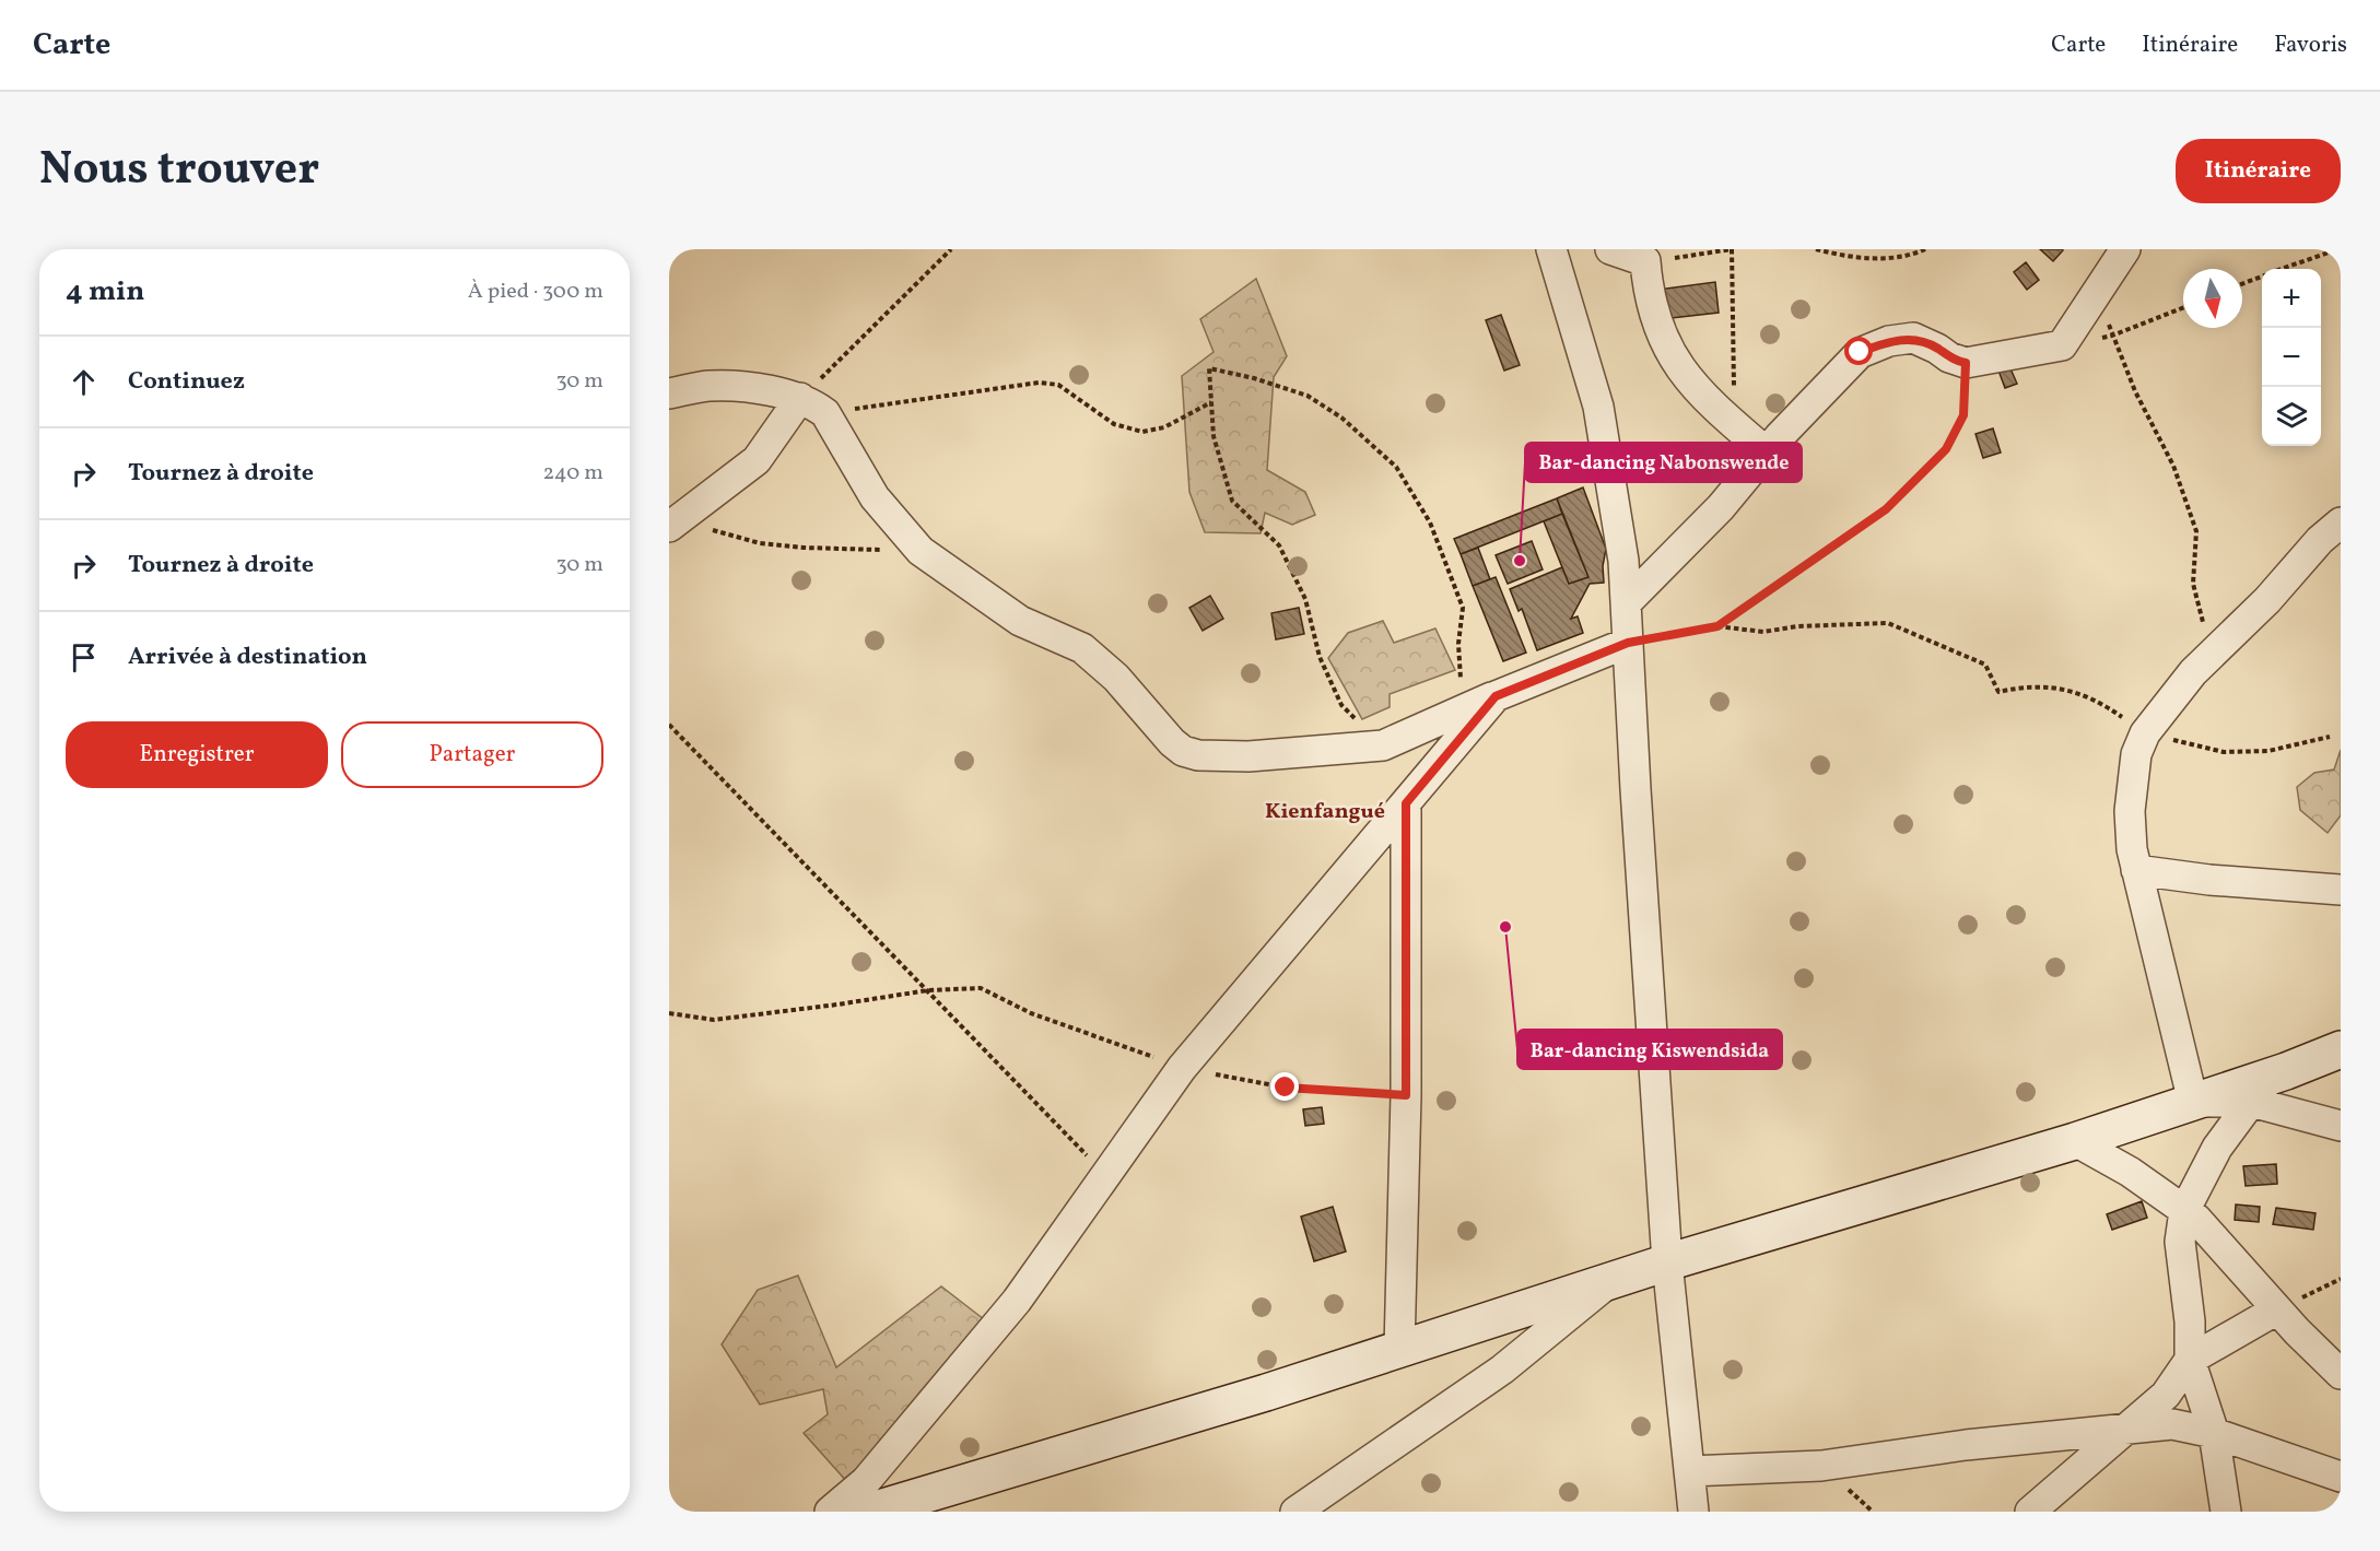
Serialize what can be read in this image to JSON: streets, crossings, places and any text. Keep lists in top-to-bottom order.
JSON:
{
  "districts": ["Kienfangué"],
  "places": ["Bar-dancing Nabonswende", "Bar-dancing Kiswendsida"],
  "north": "bottom",
  "page": {
    "header": "Carte",
    "nav": ["Carte", "Itinéraire", "Favoris"],
    "title": "Nous trouver",
    "buttons": [
      "Itinéraire",
      ["Enregistrer", "Partager"]
    ],
    "heading": ["4 min", "À pied · 300 m"],
    "map_buttons": ["+", "−"],
    "list": [
      ["Continuez", "30 m"],
      ["Tournez à droite", "240 m"],
      ["Tournez à droite", "30 m"],
      "Arrivée à destination"
    ]
  }
}
